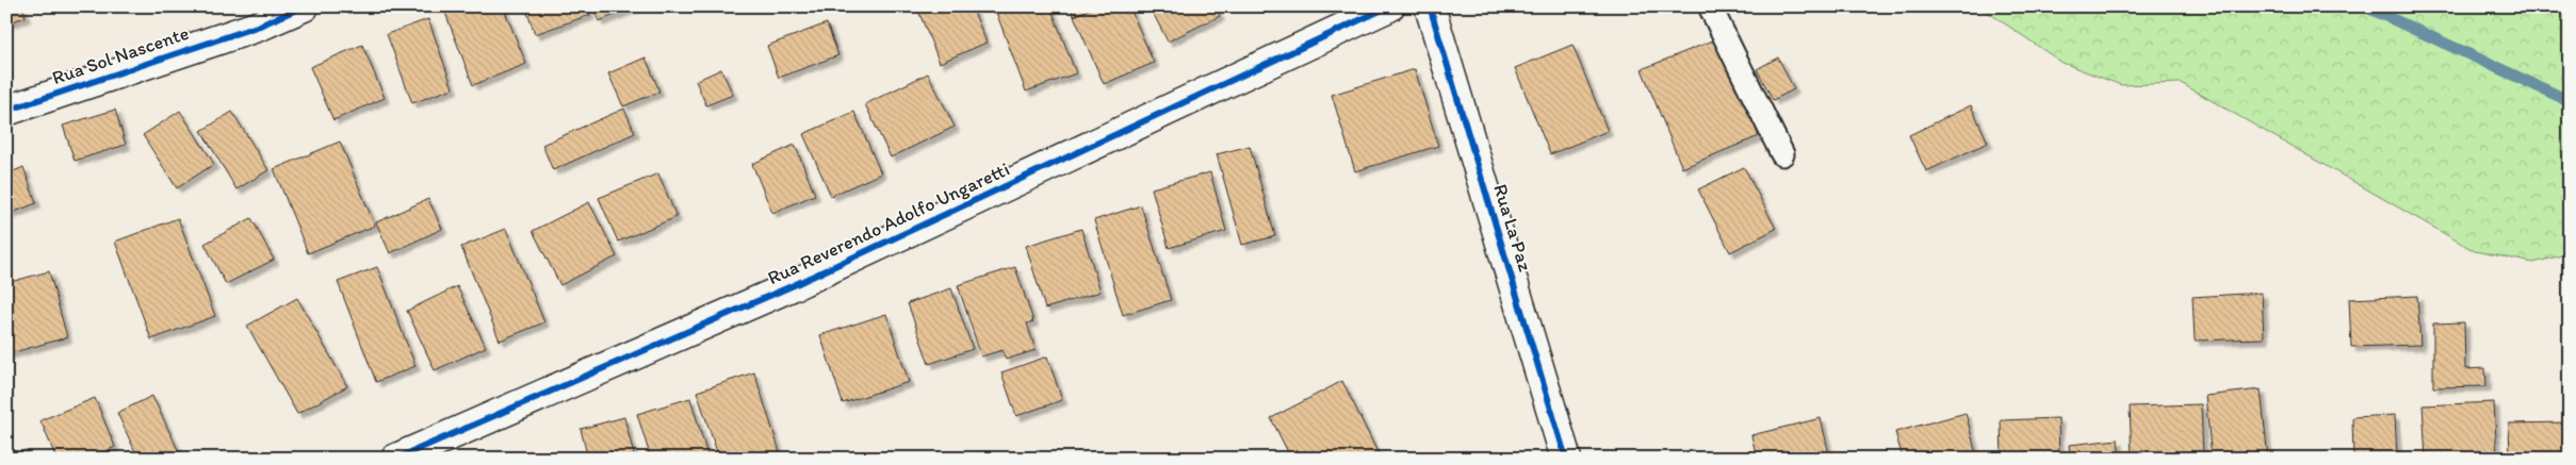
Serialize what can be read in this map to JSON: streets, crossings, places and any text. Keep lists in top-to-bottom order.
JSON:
{
  "streets": {
    "street": ["Rua Sol Nascente", "Rua Reverendo Adolfo Ungaretti", "Rua La Paz"]
  }
}
